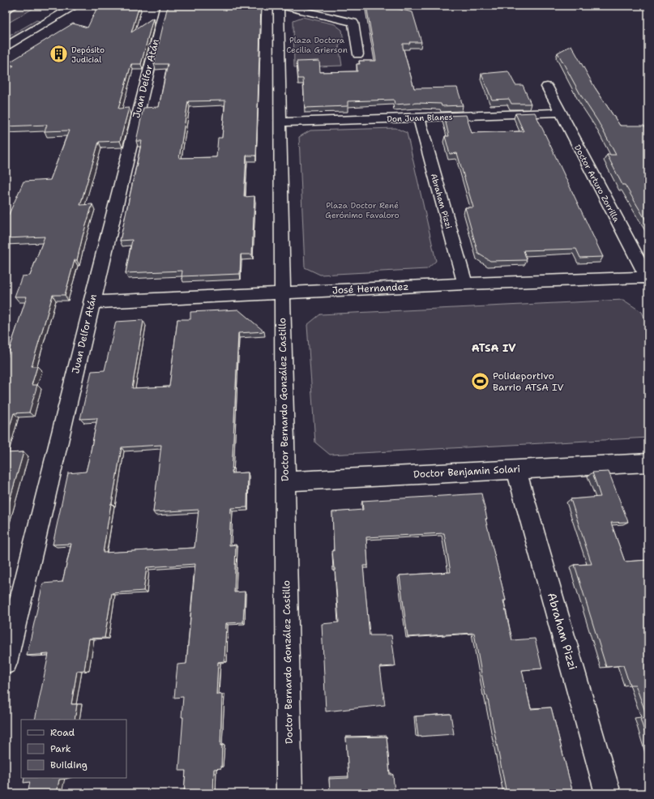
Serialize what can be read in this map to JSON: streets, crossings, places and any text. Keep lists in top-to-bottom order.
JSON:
{
  "streets": {
    "street": [
      "Juan Delfor Atán",
      "Don Juan Blanes",
      "Doctor Arturo Zorrilla",
      "Abraham Pizzi",
      "José Hernandez",
      "Doctor Bernardo González Castillo",
      "Doctor Benjamin Solari"
    ]
  },
  "crossings": [
    ["Juan Delfor Atán", "José Hernandez"],
    ["Don Juan Blanes", "Doctor Arturo Zorrilla"],
    ["Don Juan Blanes", "Abraham Pizzi"],
    ["Don Juan Blanes", "Doctor Bernardo González Castillo"],
    ["Doctor Arturo Zorrilla", "José Hernandez"],
    ["Abraham Pizzi", "José Hernandez"],
    ["Abraham Pizzi", "Doctor Benjamin Solari"],
    ["José Hernandez", "Doctor Bernardo González Castillo"],
    ["Doctor Bernardo González Castillo", "Doctor Benjamin Solari"]
  ],
  "districts": ["ATSA IV"],
  "parks": ["Plaza Doctora Cecilia Grierson", "Plaza Doctor René Gerónimo Favaloro"],
  "places": {
    "building": ["Depósito Judicial"],
    "sports": ["Polideportivo Barrio ATSA IV"]
  },
  "legend": ["Road", "Park", "Building"]
}
